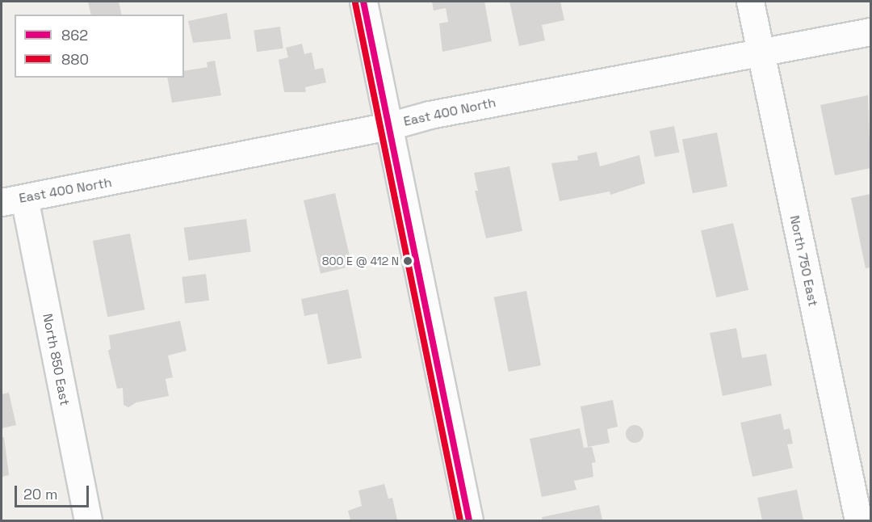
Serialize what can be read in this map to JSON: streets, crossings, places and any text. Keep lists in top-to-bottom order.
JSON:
{
  "streets": {
    "street": ["East 400 North", "North 750 East", "North 850 East"]
  },
  "crossings": [
    ["East 400 North", "North 750 East"],
    ["East 400 North", "North 850 East"]
  ],
  "places": ["800 E @ 412 N"],
  "lines": ["transit line 862", "transit line 880"],
  "legend": ["862", "880"],
  "scale_bar": "20 m"
}
